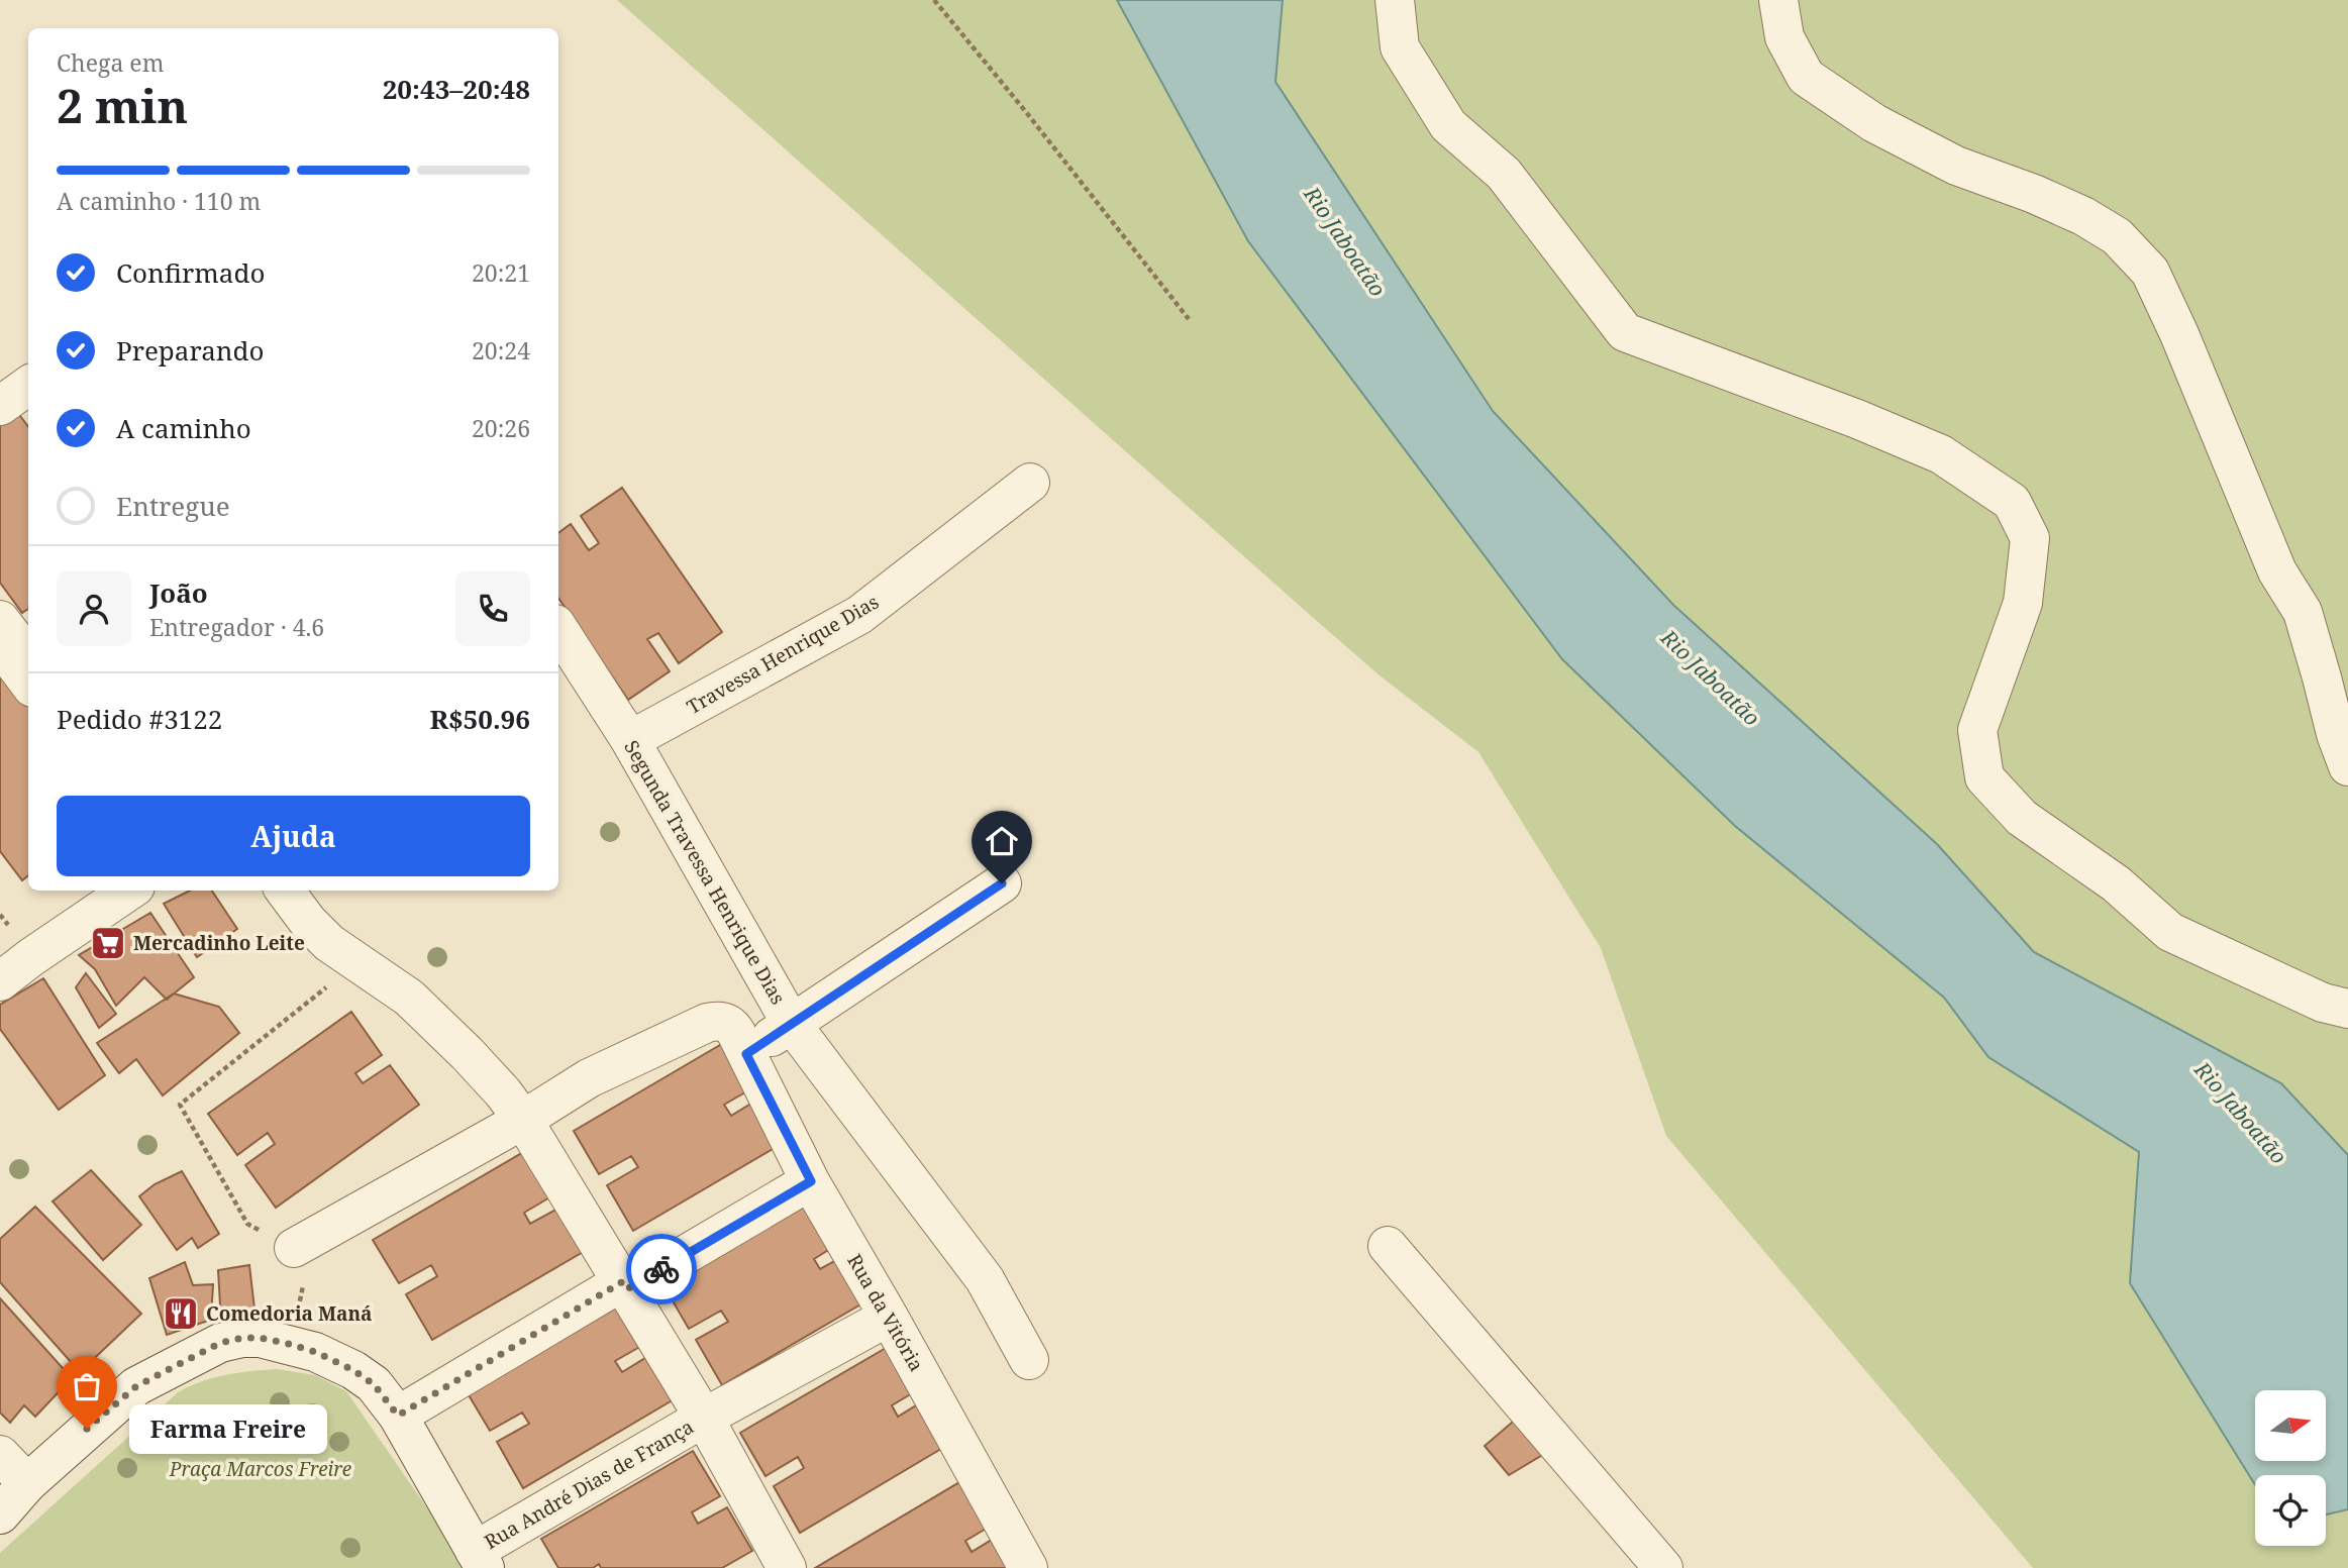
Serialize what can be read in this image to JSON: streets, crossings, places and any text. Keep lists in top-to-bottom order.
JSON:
{
  "streets": {
    "street": [
      "Travessa Henrique Dias",
      "Segunda Travessa Henrique Dias",
      "Rua da Vitória",
      "Rua André Dias de França"
    ]
  },
  "crossings": [
    ["Travessa Henrique Dias", "Segunda Travessa Henrique Dias"],
    ["Rua da Vitória", "Rua André Dias de França"]
  ],
  "water": ["Rio Jaboatão"],
  "parks": ["Praça Marcos Freire"],
  "places": {
    "supermarket": ["Mercadinho Leite"],
    "restaurant": ["Comedoria Maná"],
    "other": ["Farma Freire"]
  },
  "north": "right",
  "page": {
    "heading": ["2 min", "Chega em", "20:43–20:48"],
    "panel": [
      "João",
      "Entregador · 4.6",
      "Pedido #3122",
      "R$50.96"
    ],
    "bar": "A caminho · 110 m",
    "list": [
      ["Confirmado", "20:21"],
      ["Preparando", "20:24"],
      ["A caminho", "20:26"],
      "Entregue"
    ],
    "buttons": "Ajuda",
    "bubble": "Farma Freire"
  }
}
